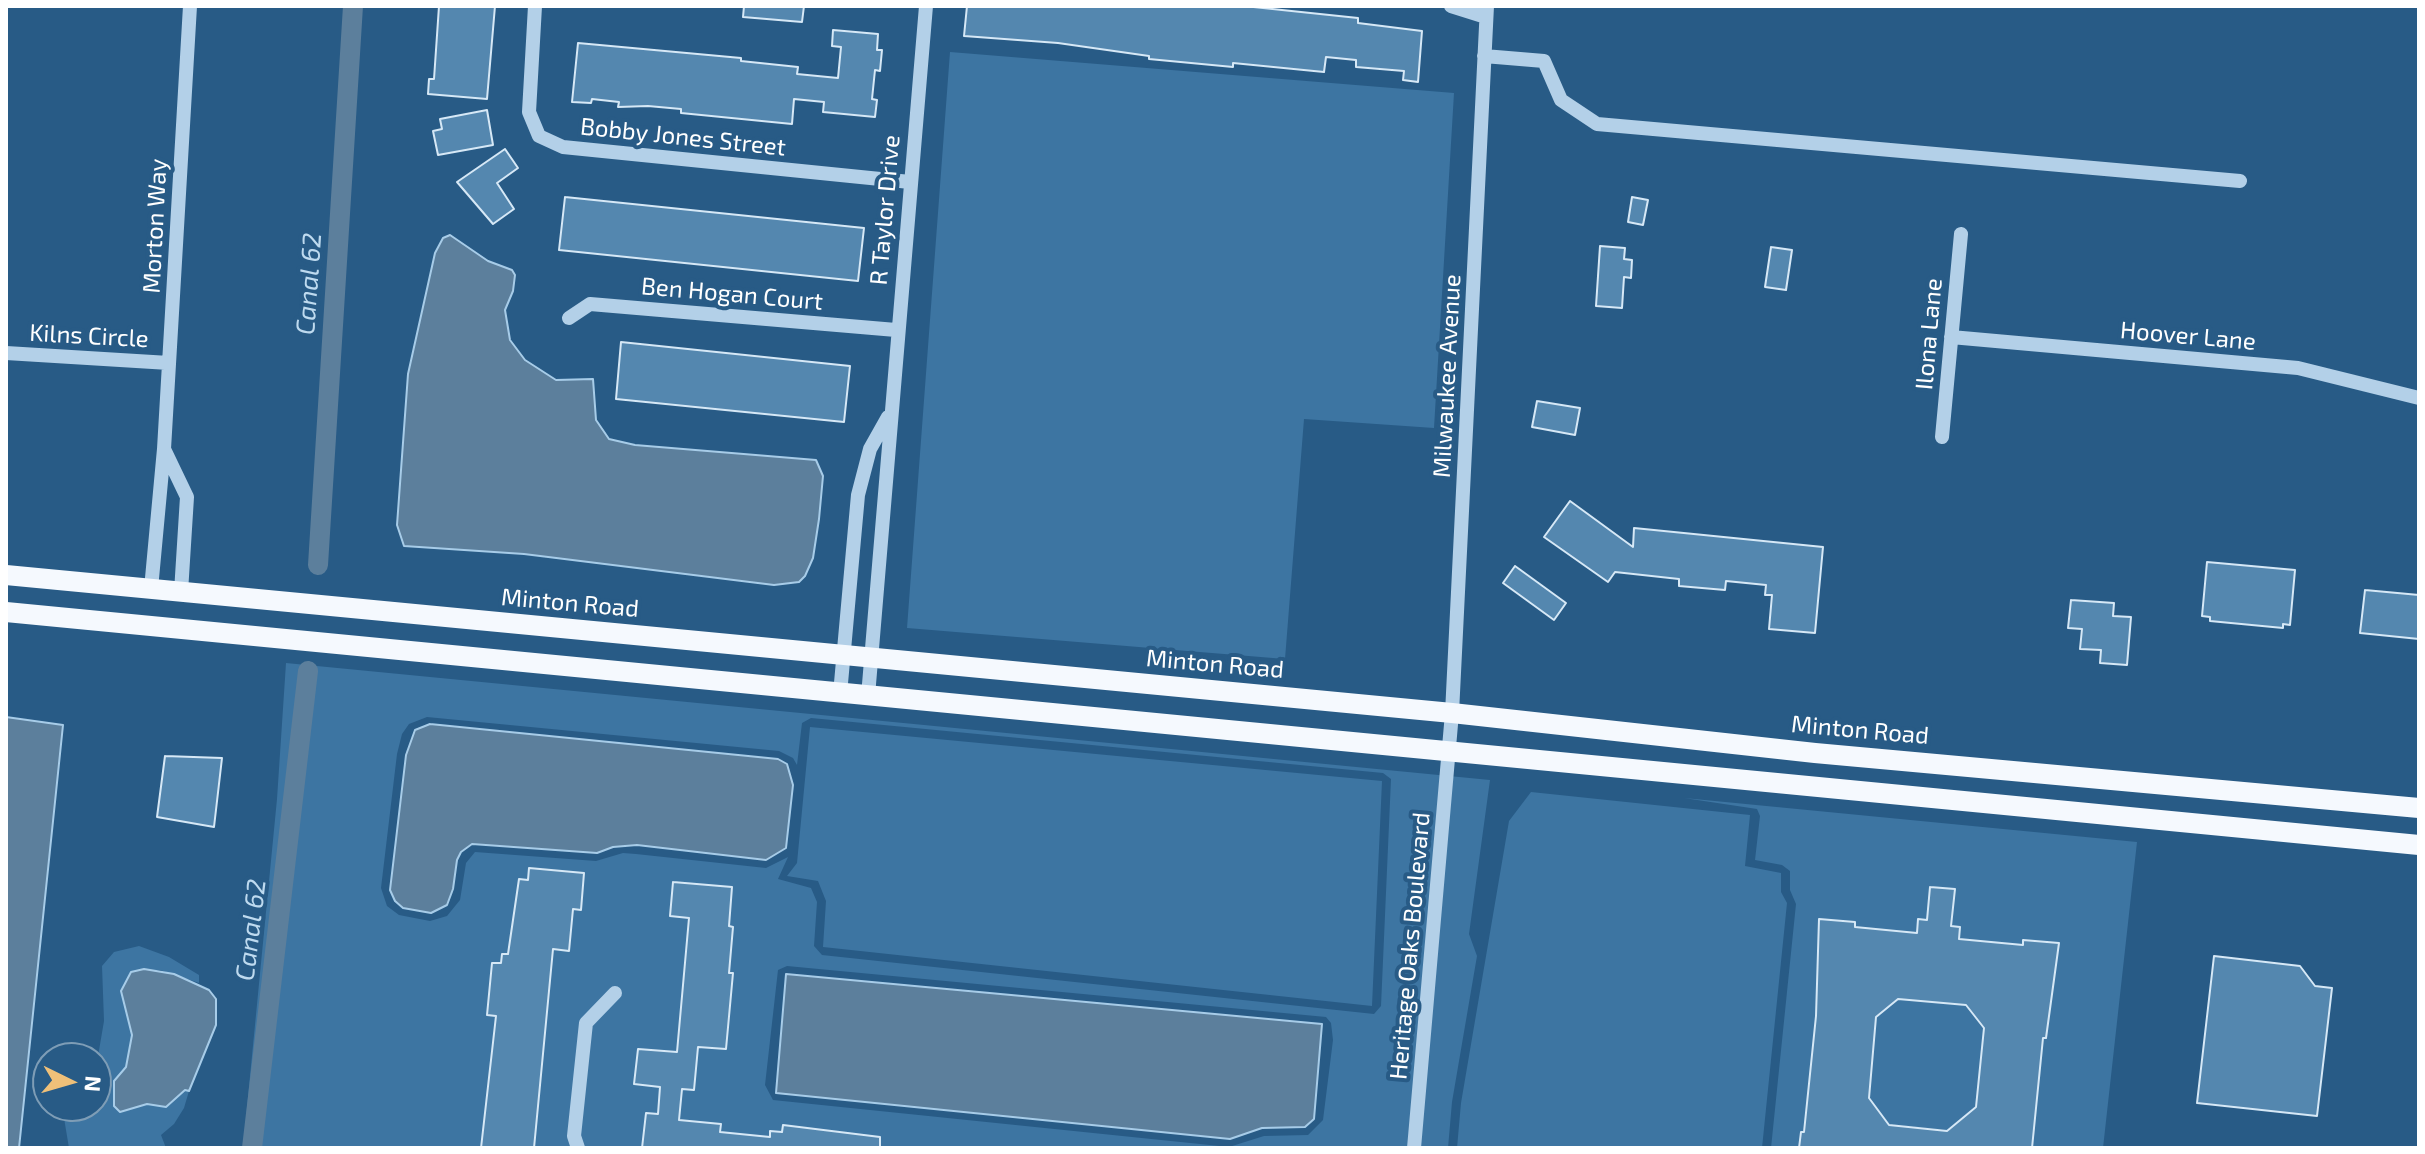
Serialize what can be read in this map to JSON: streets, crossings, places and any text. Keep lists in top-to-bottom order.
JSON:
{
  "streets": {
    "main road": ["Minton Road"],
    "street": [
      "Bobby Jones Street",
      "R Taylor Drive",
      "Morton Way",
      "Ben Hogan Court",
      "Ilona Lane",
      "Kilns Circle",
      "Hoover Lane",
      "Milwaukee Avenue",
      "Heritage Oaks Boulevard"
    ]
  },
  "crossings": [
    ["Bobby Jones Street", "R Taylor Drive"],
    ["R Taylor Drive", "Ben Hogan Court"],
    ["R Taylor Drive", "Minton Road"],
    ["Morton Way", "Kilns Circle"],
    ["Morton Way", "Minton Road"],
    ["Ilona Lane", "Hoover Lane"],
    ["Milwaukee Avenue", "Minton Road"],
    ["Milwaukee Avenue", "Heritage Oaks Boulevard"]
  ],
  "water": ["Canal 62"],
  "north": "right"
}
